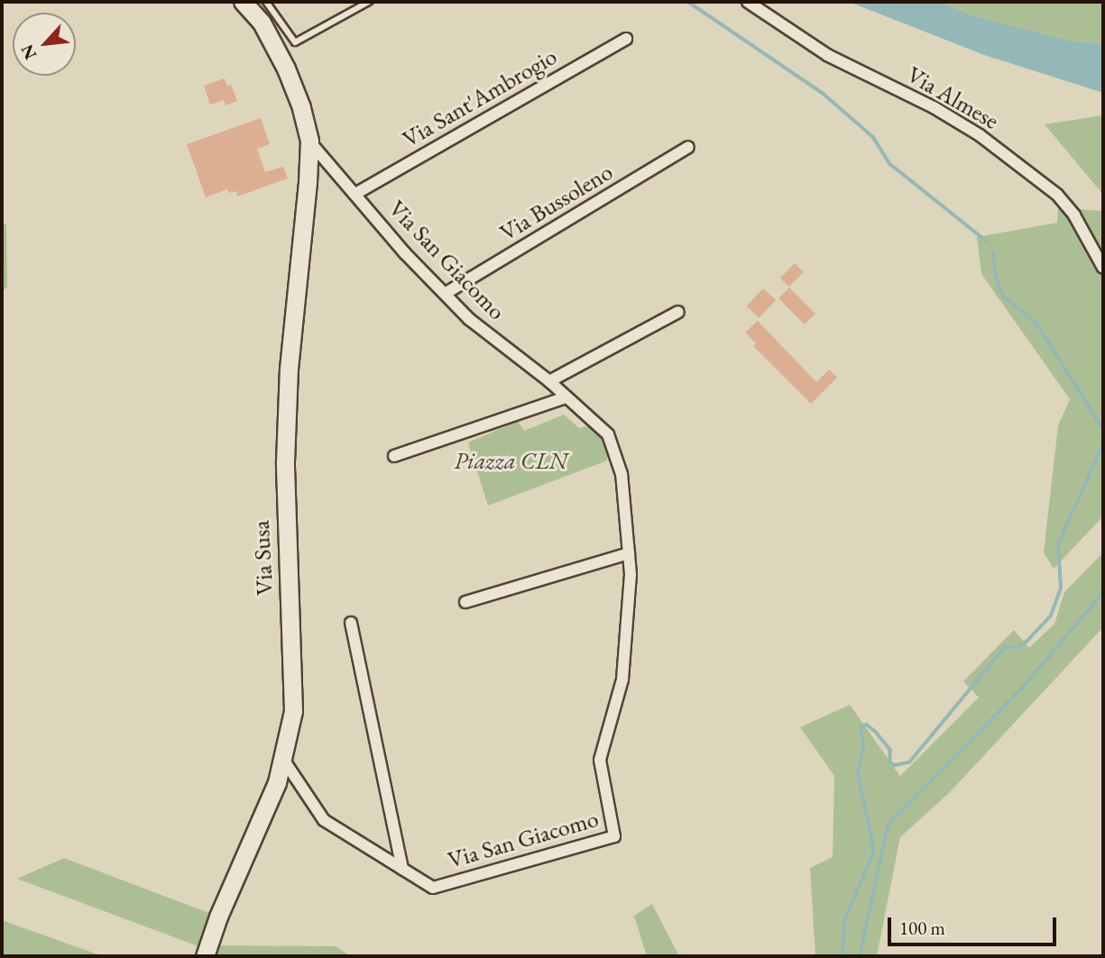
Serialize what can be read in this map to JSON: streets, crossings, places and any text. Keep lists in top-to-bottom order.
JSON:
{
  "streets": {
    "main road": ["Via Susa"],
    "street": [
      "Via Sant'Ambrogio",
      "Via Almese",
      "Via Bussoleno",
      "Via San Giacomo"
    ]
  },
  "crossings": [
    ["Via Sant'Ambrogio", "Via San Giacomo"],
    ["Via Bussoleno", "Via San Giacomo"],
    ["Via San Giacomo", "Via Susa"]
  ],
  "parks": ["Piazza CLN"],
  "scale_bar": "100 m",
  "north": "bottom left"
}
